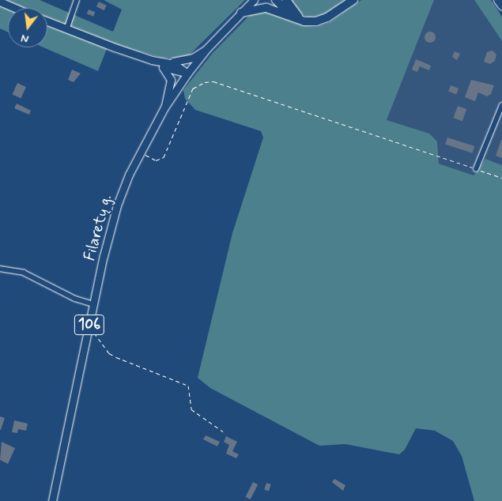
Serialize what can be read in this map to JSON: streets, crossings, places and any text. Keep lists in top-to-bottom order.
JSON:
{
  "streets": {
    "main road": ["Filaretų g.", "106"]
  },
  "north": "bottom"
}
